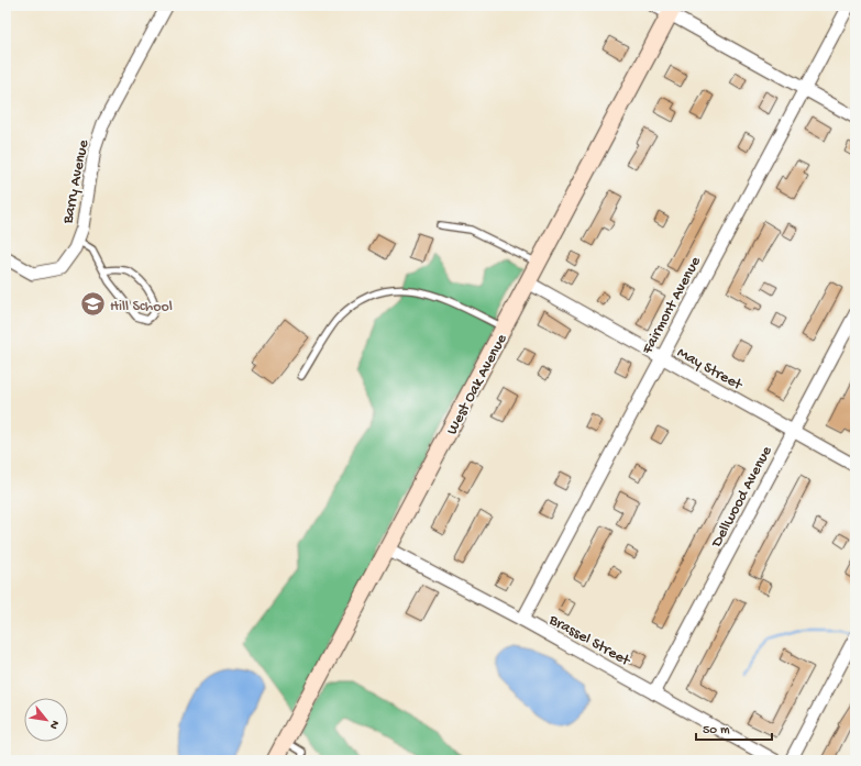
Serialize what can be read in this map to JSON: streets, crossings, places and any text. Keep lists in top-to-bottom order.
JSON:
{
  "streets": {
    "street": [
      "Barry Avenue",
      "Fairmont Avenue",
      "May Street",
      "West Oak Avenue",
      "Dellwood Avenue",
      "Brassel Street"
    ]
  },
  "crossings": [
    ["Fairmont Avenue", "May Street"],
    ["Fairmont Avenue", "Brassel Street"],
    ["May Street", "West Oak Avenue"],
    ["May Street", "Dellwood Avenue"],
    ["West Oak Avenue", "Brassel Street"],
    ["Dellwood Avenue", "Brassel Street"]
  ],
  "places": {
    "school or university": ["Hill School"]
  },
  "scale_bar": "50 m",
  "north": "bottom right"
}
